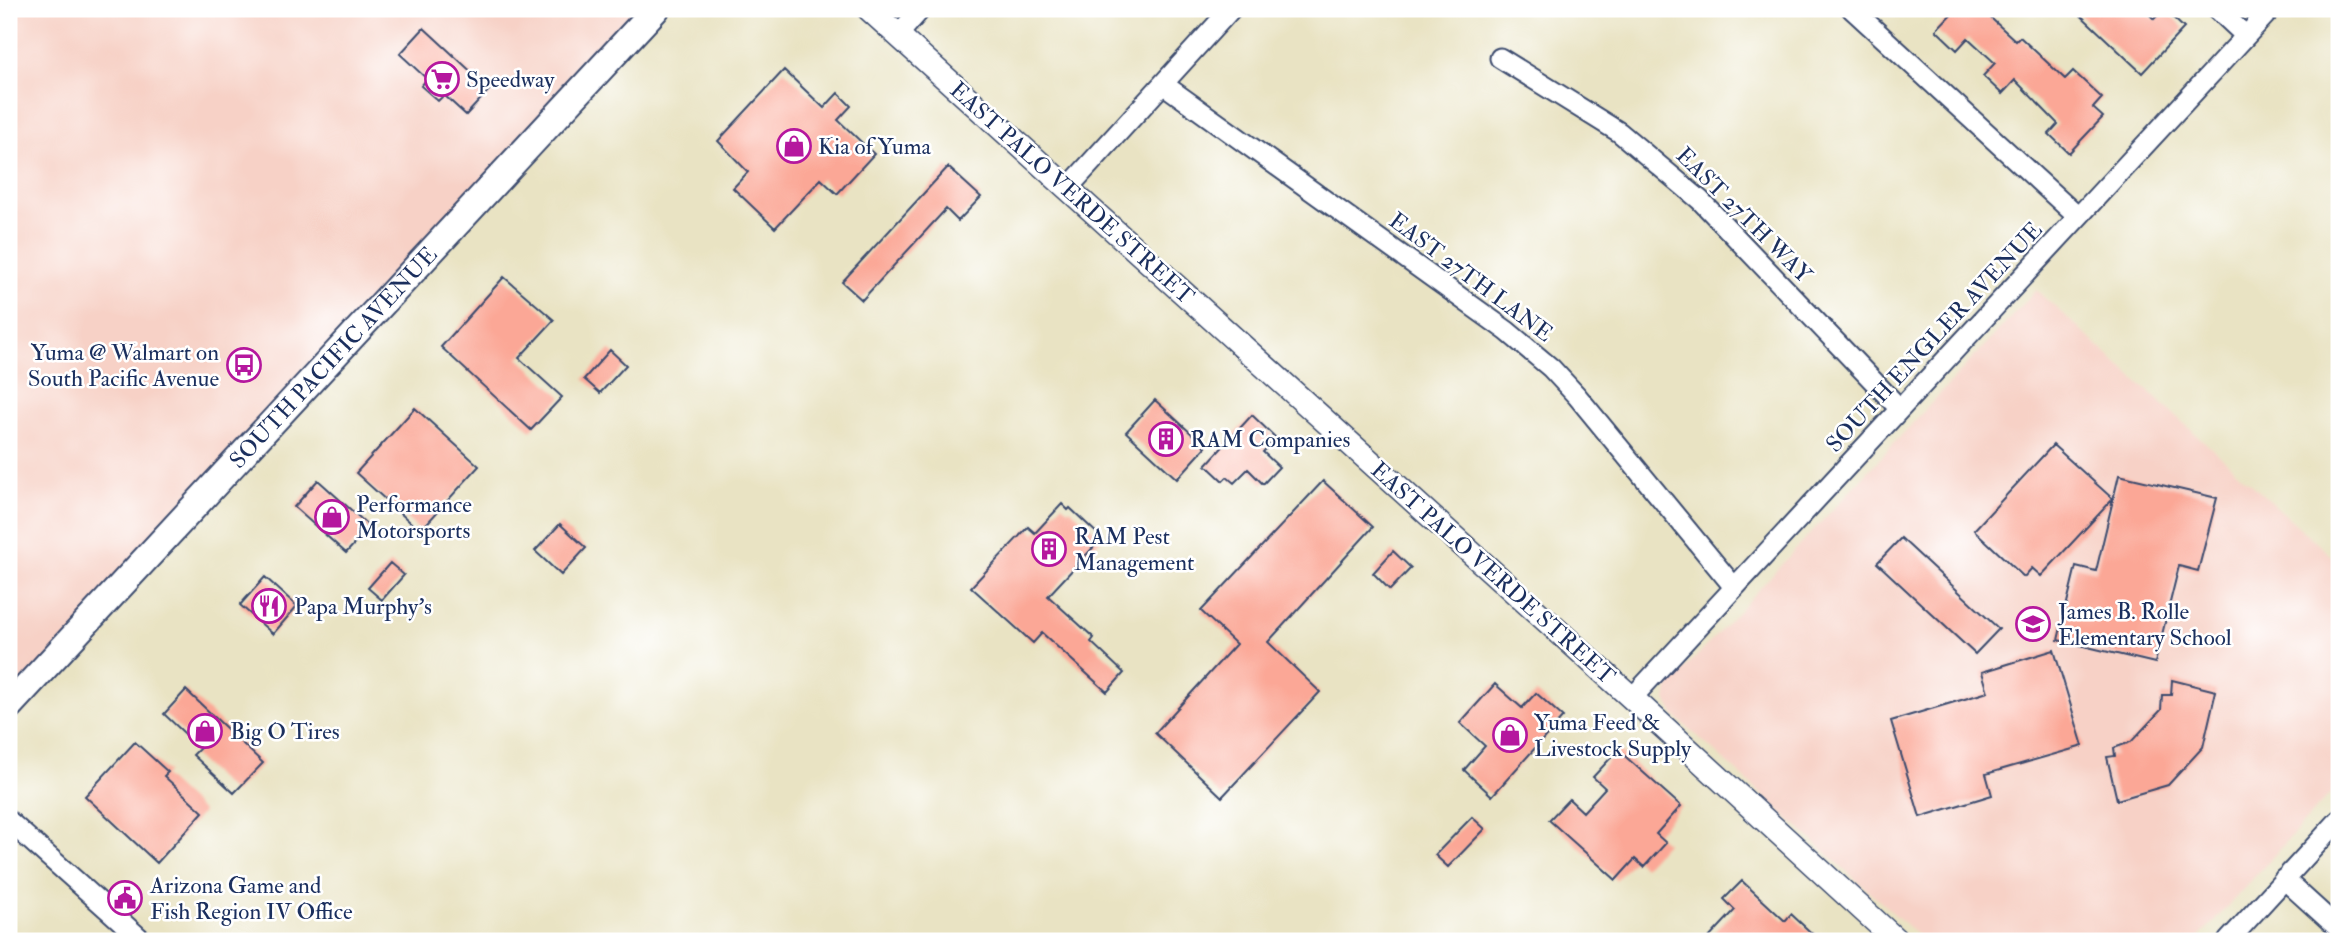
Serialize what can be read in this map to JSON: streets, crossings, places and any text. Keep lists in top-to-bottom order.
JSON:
{
  "streets": {
    "main road": ["SOUTH PACIFIC AVENUE"],
    "street": [
      "EAST PALO VERDE STREET",
      "EAST 27TH WAY",
      "EAST 27TH LANE",
      "SOUTH ENGLER AVENUE"
    ]
  },
  "crossings": [
    ["EAST PALO VERDE STREET", "SOUTH ENGLER AVENUE"],
    ["EAST 27TH WAY", "SOUTH ENGLER AVENUE"],
    ["EAST 27TH LANE", "SOUTH ENGLER AVENUE"]
  ],
  "places": {
    "supermarket": ["Speedway"],
    "shop": [
      "Kia of Yuma",
      "Performance Motorsports",
      "Big O Tires",
      "Yuma Feed & Livestock Supply"
    ],
    "bus stop": ["Yuma @ Walmart on South Pacific Avenue"],
    "building": ["RAM Companies", "RAM Pest Management"],
    "restaurant": ["Papa Murphy's"],
    "school or university": ["James B. Rolle Elementary School"],
    "public building": ["Arizona Game and Fish Region IV Office"]
  }
}
